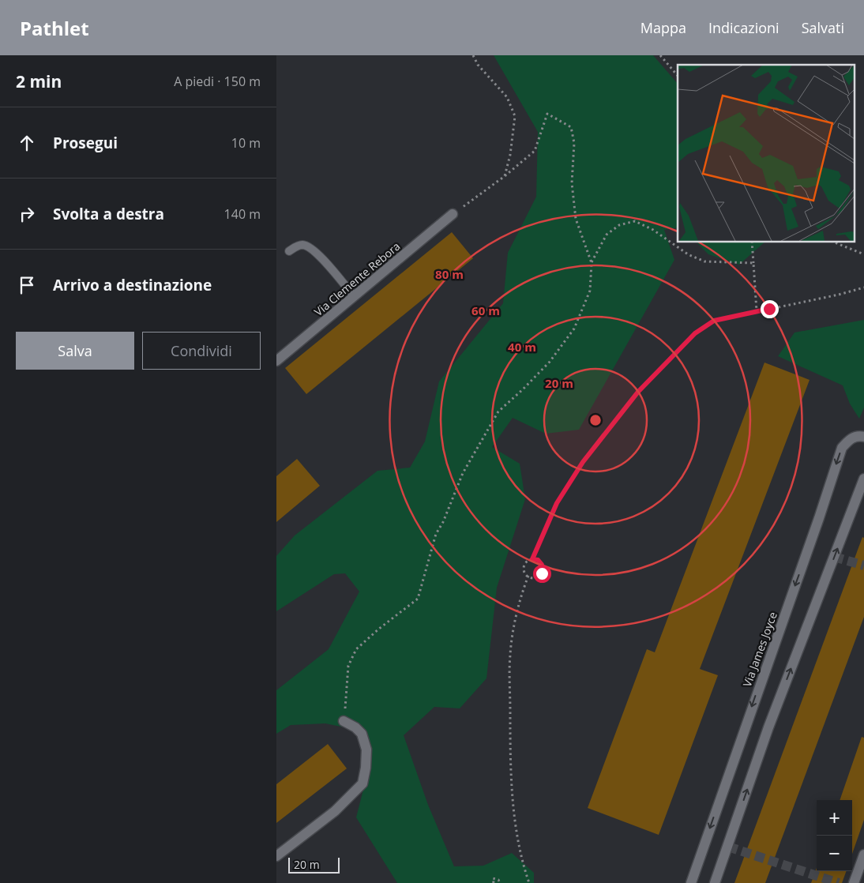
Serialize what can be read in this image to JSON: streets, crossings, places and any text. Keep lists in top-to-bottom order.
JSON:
{
  "streets": {
    "street": ["Via Clemente Rebora", "Via James Joyce"]
  },
  "scale_bar": "20 m",
  "page": {
    "header": "Pathlet",
    "nav": ["Mappa", "Indicazioni", "Salvati"],
    "heading": ["2 min", "A piedi · 150 m"],
    "list": [
      ["Prosegui", "10 m"],
      ["Svolta a destra", "140 m"],
      "Arrivo a destinazione"
    ],
    "buttons": ["Salva", "Condividi"],
    "map_buttons": ["+", "−"],
    "scale": "20 m"
  },
  "rings": [
    "80 m",
    "60 m",
    "40 m",
    "20 m"
  ]
}
